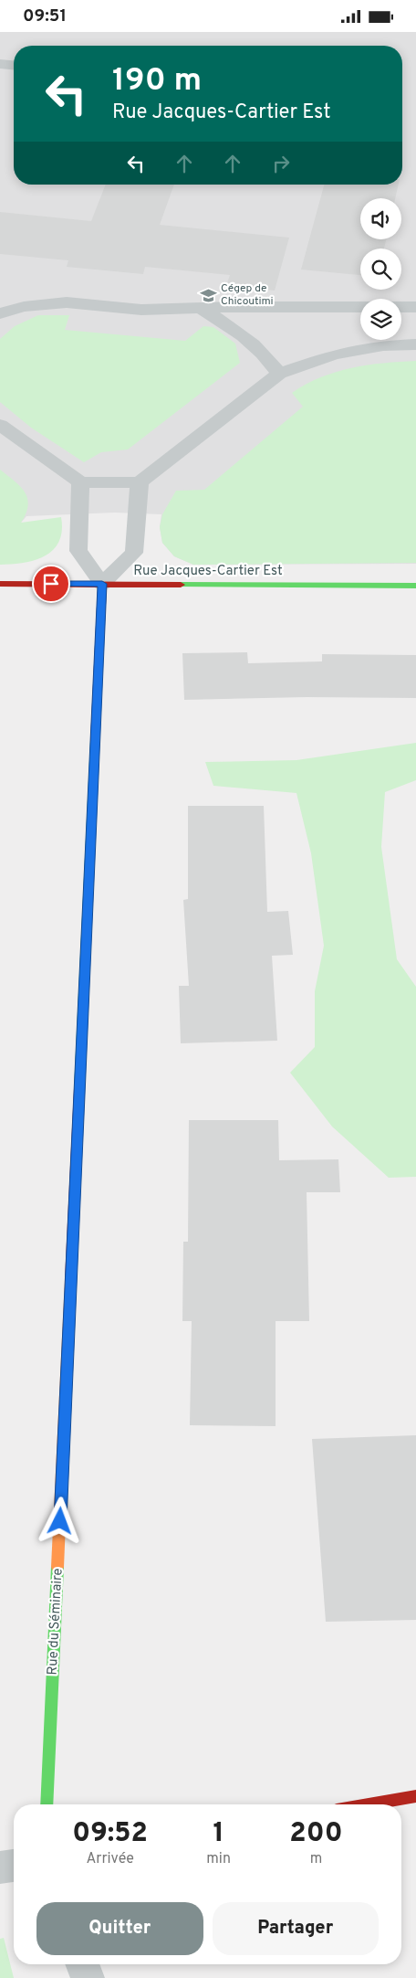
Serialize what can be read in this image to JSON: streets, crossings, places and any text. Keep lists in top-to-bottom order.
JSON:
{
  "streets": {
    "street": ["Rue Jacques-Cartier Est", "Rue du Séminaire"]
  },
  "crossings": [
    ["Rue Jacques-Cartier Est", "Rue du Séminaire"]
  ],
  "places": {
    "school or university": ["Cégep de Chicoutimi"]
  },
  "page": {
    "status": "09:51",
    "turn": ["190 m", "Rue Jacques-Cartier Est"],
    "eta": [
      "09:52",
      "Arrivée",
      "1",
      "min",
      "200",
      "m"
    ],
    "buttons": ["Quitter", "Partager"]
  }
}
